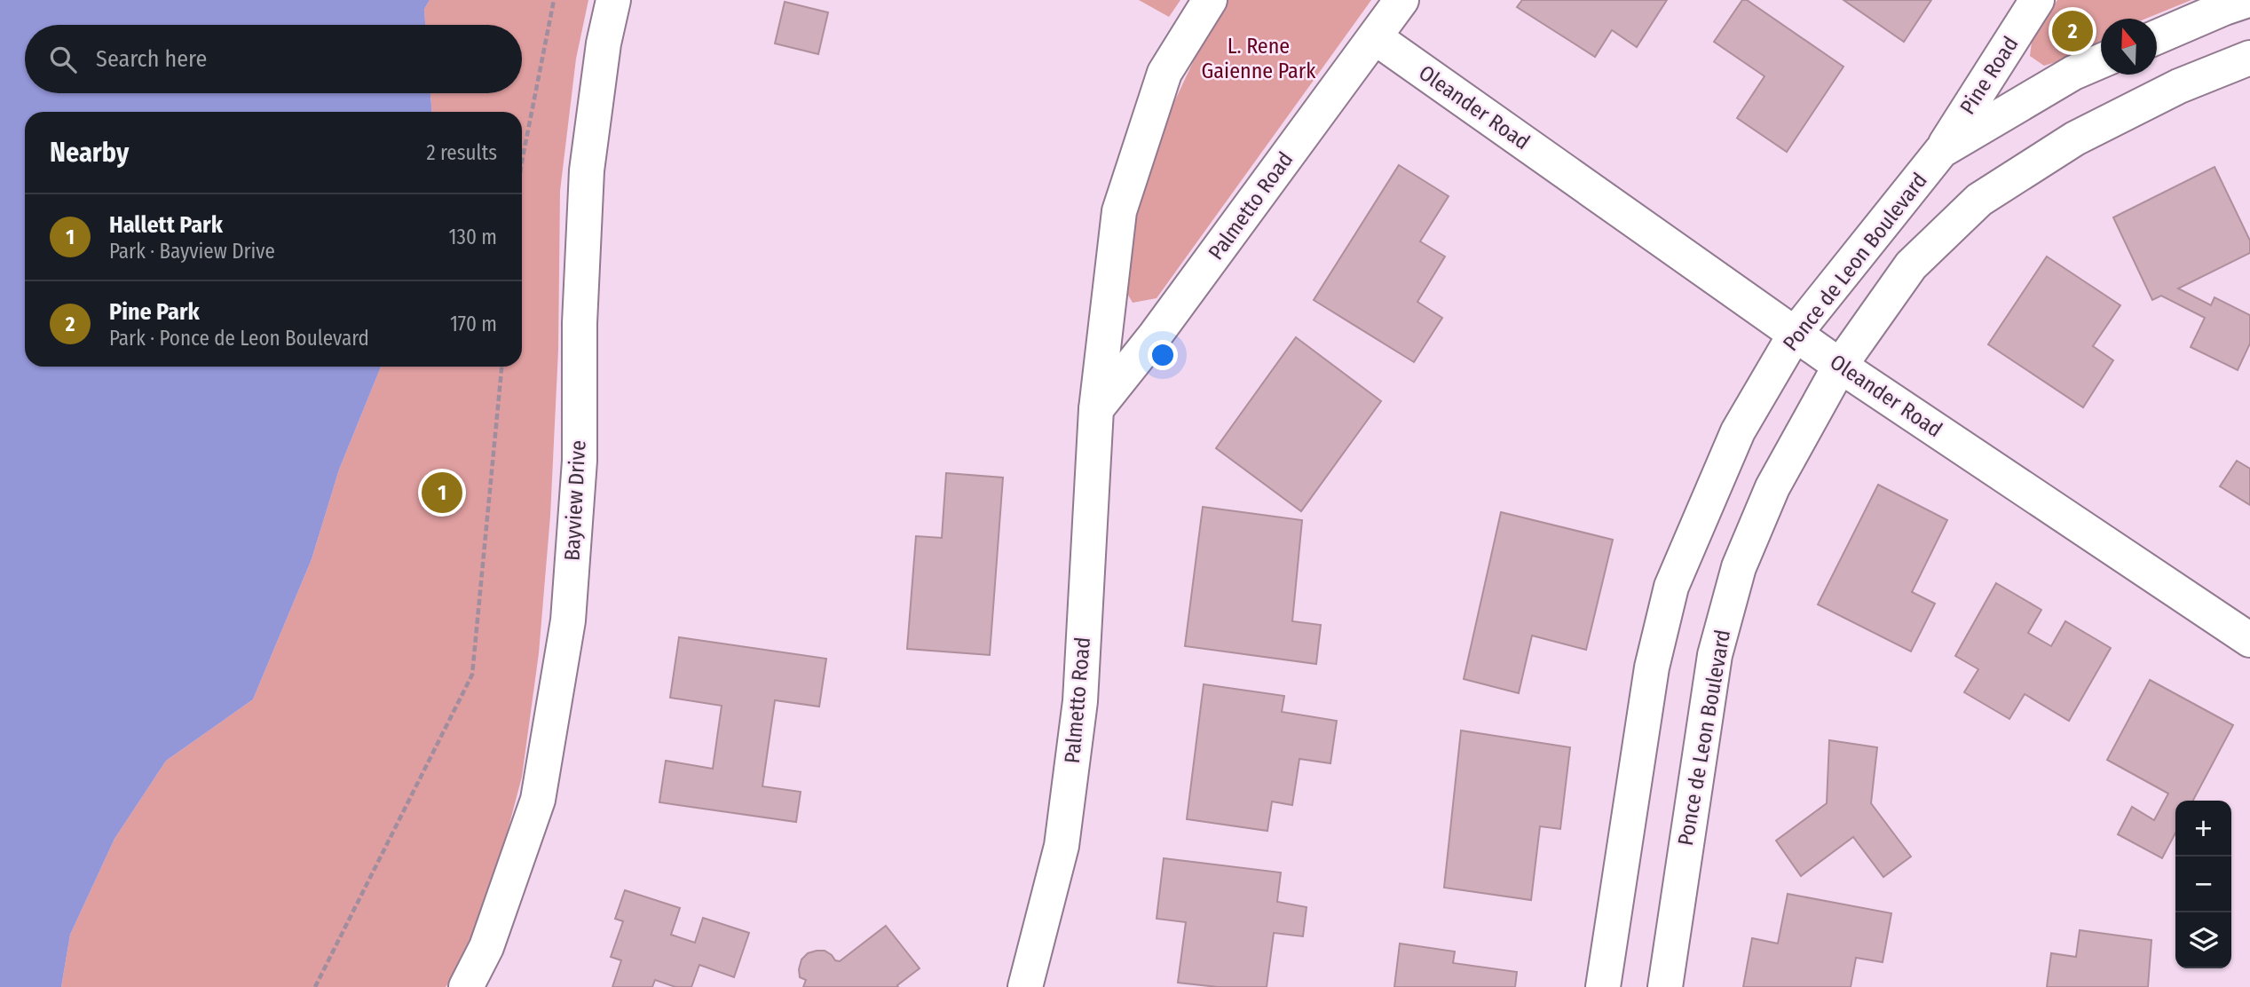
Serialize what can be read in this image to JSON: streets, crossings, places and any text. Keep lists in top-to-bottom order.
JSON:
{
  "streets": {
    "street": [
      "Pine Road",
      "Oleander Road",
      "Palmetto Road",
      "Ponce de Leon Boulevard",
      "Bayview Drive"
    ]
  },
  "crossings": [
    ["Pine Road", "Ponce de Leon Boulevard"],
    ["Oleander Road", "Palmetto Road"],
    ["Oleander Road", "Ponce de Leon Boulevard"]
  ],
  "parks": ["L. Rene Gaienne Park"],
  "north": "top",
  "page": {
    "pins": ["2", "1"],
    "search": "Search here",
    "heading": ["Nearby", "2 results"],
    "list": [
      {
        "mark": "1",
        "name": "Hallett Park",
        "note": "Park · Bayview Drive",
        "value": "130 m"
      },
      {
        "mark": "2",
        "name": "Pine Park",
        "note": "Park · Ponce de Leon Boulevard",
        "value": "170 m"
      }
    ],
    "map_buttons": ["+", "−"]
  }
}
